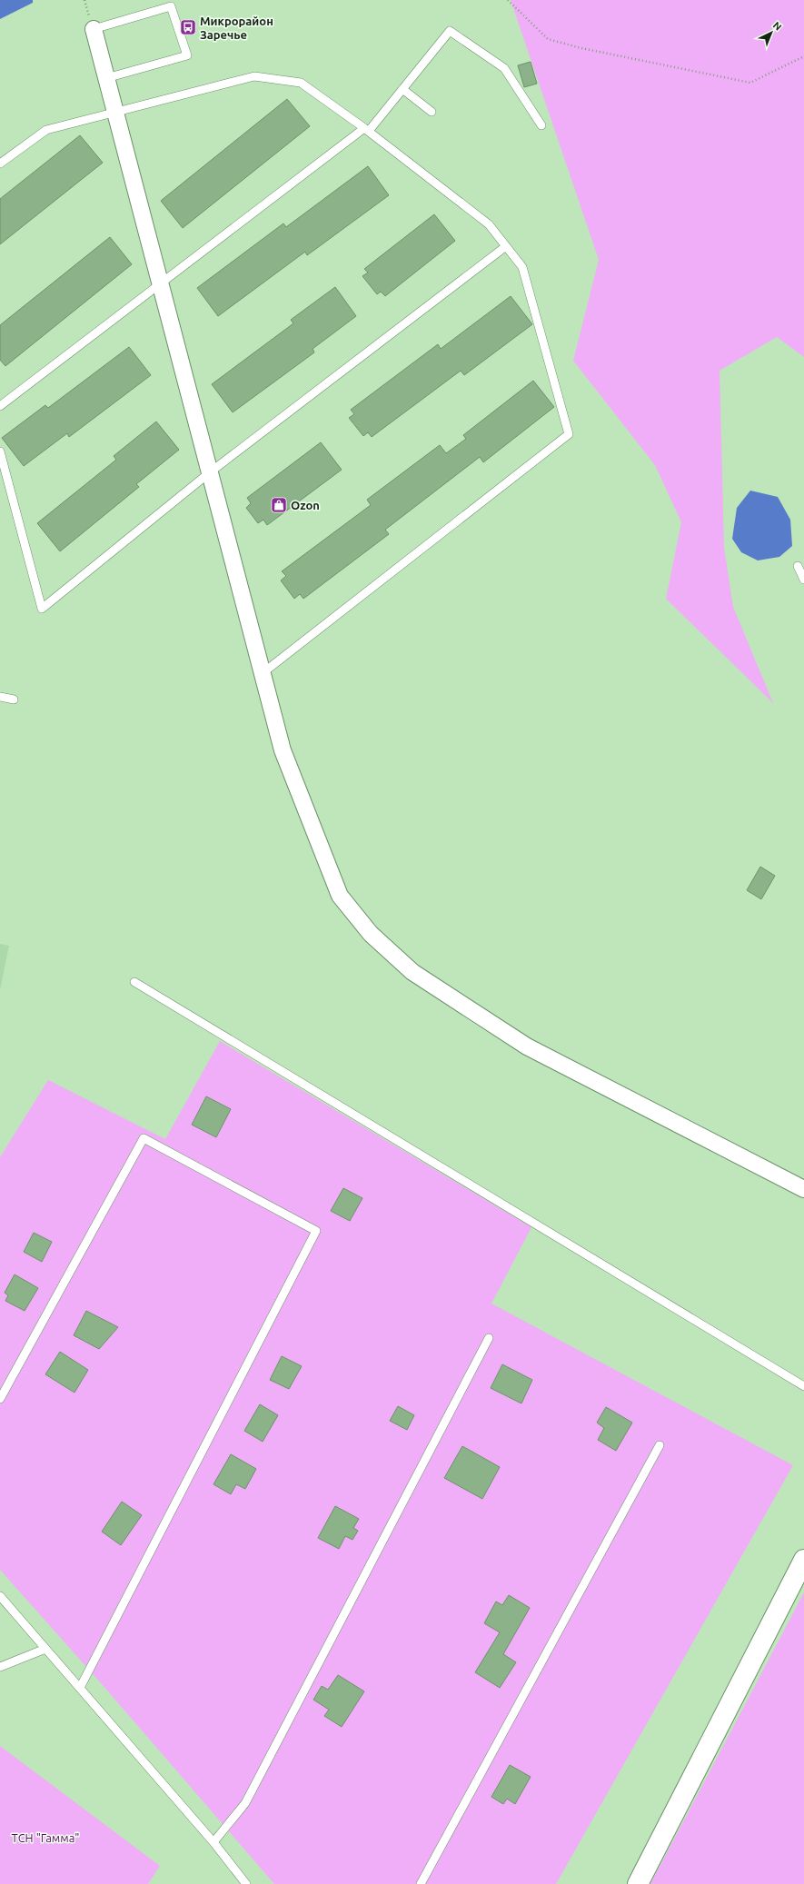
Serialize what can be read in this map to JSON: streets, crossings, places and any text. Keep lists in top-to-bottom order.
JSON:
{
  "parks": ["ТСН \"Гамма\""],
  "places": {
    "bus stop": ["Микрорайон Заречье"],
    "shop": ["Ozon"]
  },
  "north": "top right"
}
